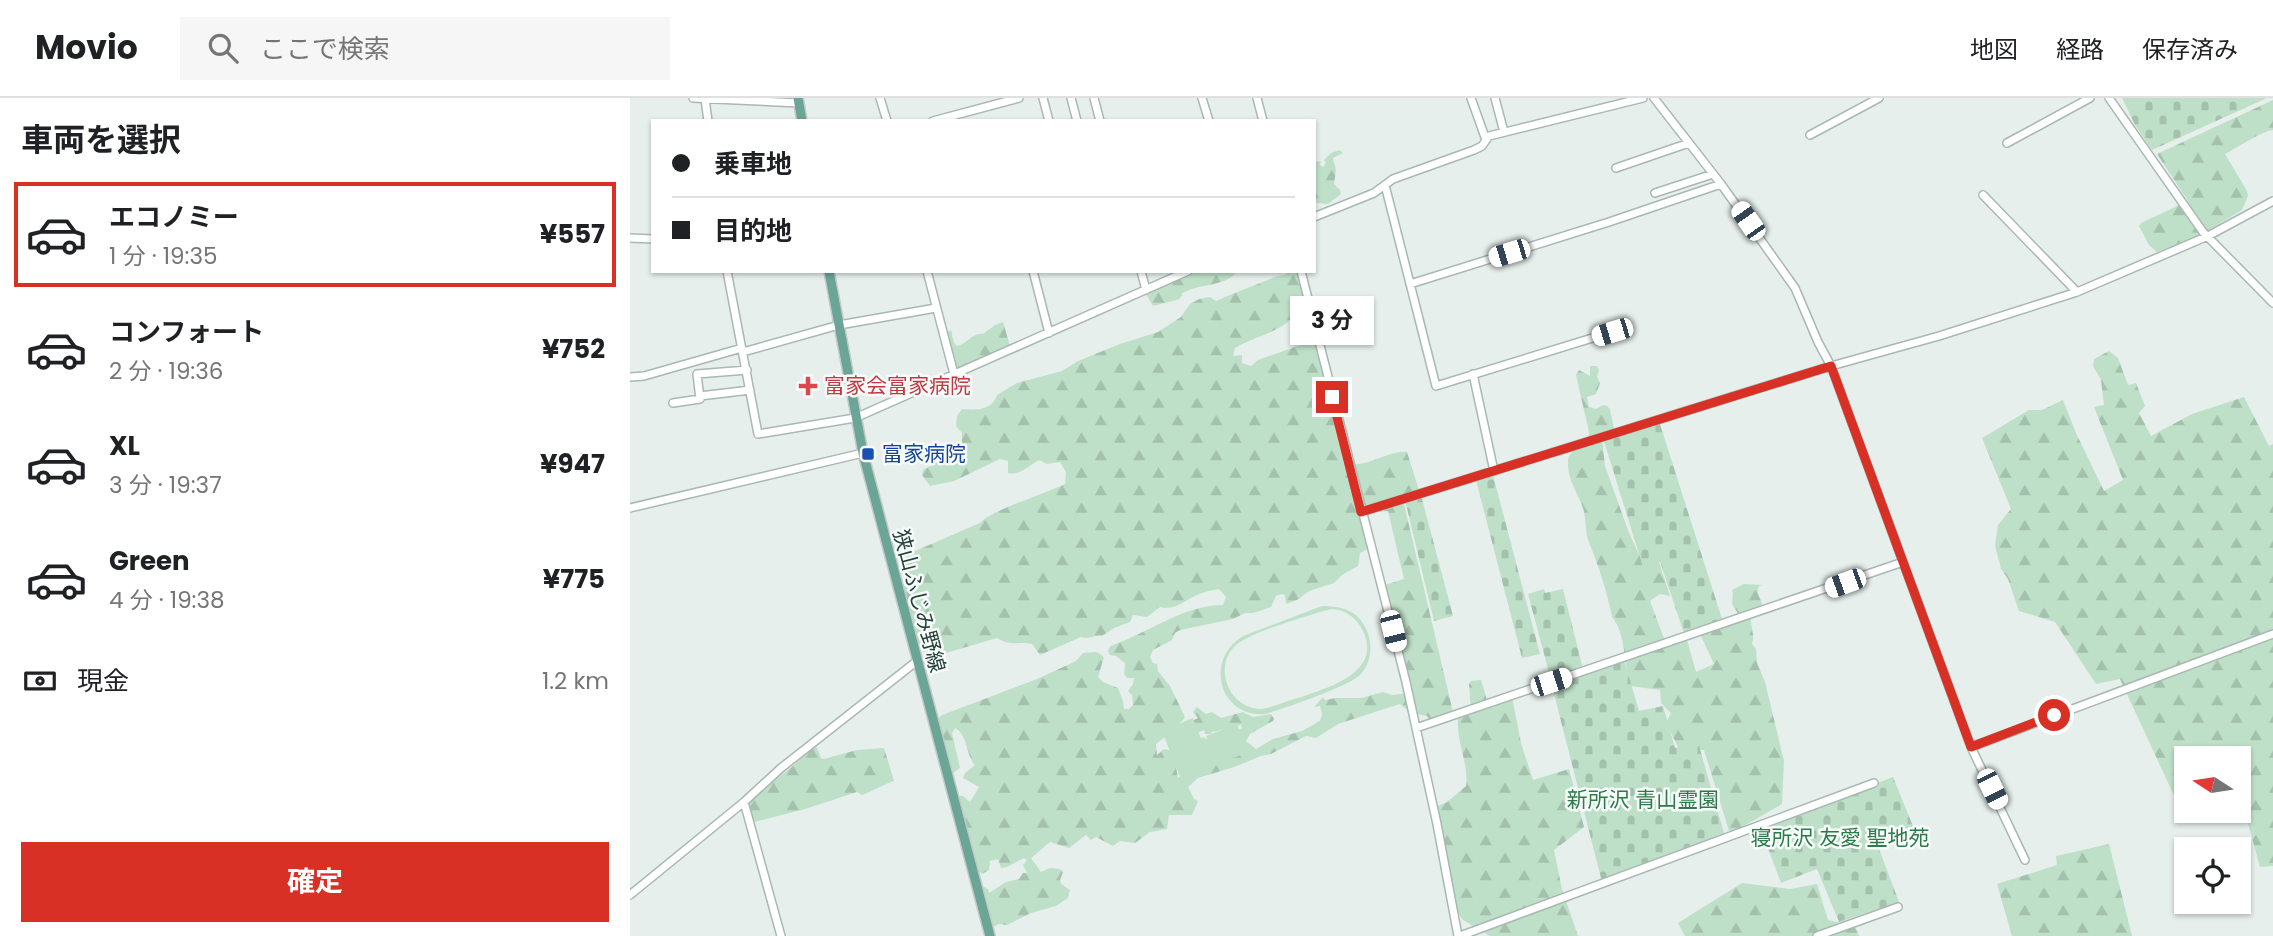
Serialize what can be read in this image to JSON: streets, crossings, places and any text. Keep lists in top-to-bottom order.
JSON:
{
  "streets": {
    "main road": ["狭山ふじみ野線"]
  },
  "parks": ["新所沢 青山霊園", "寝所沢 友愛 聖地苑"],
  "places": {
    "health": ["富家会富家病院"],
    "transit": ["富家病院"]
  },
  "north": "left",
  "page": {
    "header": "Movio",
    "search": "ここで検索",
    "nav": ["地図", "経路", "保存済み"],
    "heading": "車両を選択",
    "banner": ["乗車地", "目的地"],
    "list": [
      {
        "name": "エコノミー",
        "note": "1 分 · 19:35",
        "value": "¥557"
      },
      {
        "name": "コンフォート",
        "note": "2 分 · 19:36",
        "value": "¥752"
      },
      {
        "name": "XL",
        "note": "3 分 · 19:37",
        "value": "¥947"
      },
      {
        "name": "Green",
        "note": "4 分 · 19:38",
        "value": "¥775"
      }
    ],
    "bubble": "3 分",
    "pay": ["現金", "1.2 km"],
    "buttons": "確定"
  }
}
